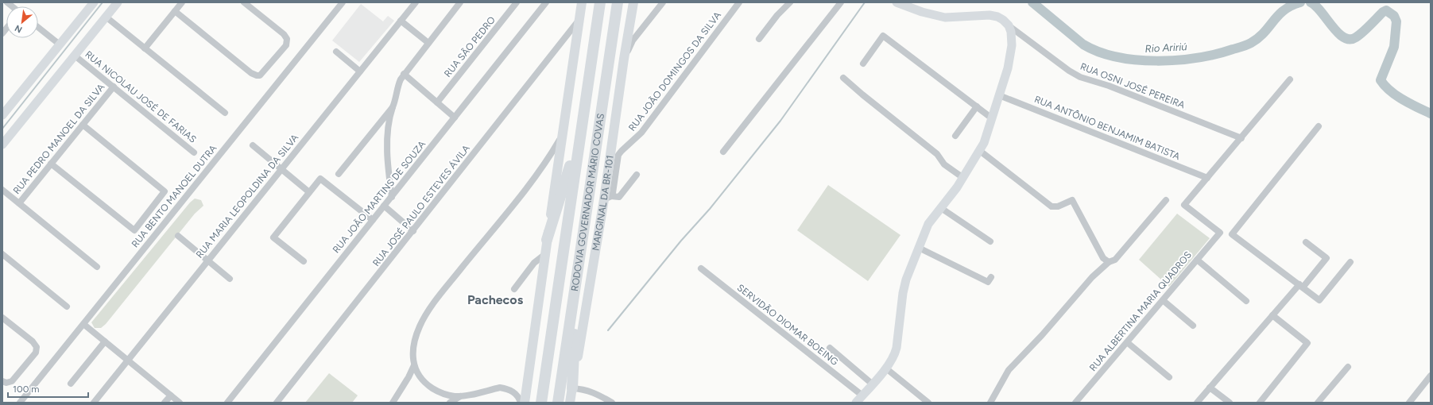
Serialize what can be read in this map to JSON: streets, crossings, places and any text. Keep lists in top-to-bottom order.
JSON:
{
  "streets": {
    "highway": ["RODOVIA GOVERNADOR MÁRIO COVAS"],
    "main road": ["MARGINAL DA BR-101"],
    "street": [
      "RUA SÃO PEDRO",
      "RUA JOÃO DOMINGOS DA SILVA",
      "RUA OSNI JOSÉ PEREIRA",
      "RUA NICOLAU JOSÉ DE FARIAS",
      "RUA ANTÔNIO BENJAMIM BATISTA",
      "RUA PEDRO MANOEL DA SILVA",
      "RUA BENTO MANOEL DUTRA",
      "RUA MARIA LEOPOLDINA DA SILVA",
      "RUA JOÃO MARTINS DE SOUZA",
      "RUA JOSÉ PAULO ESTEVES ÁVILA",
      "RUA ALBERTINA MARIA QUADROS",
      "SERVIDÃO DIOMAR BOEING"
    ]
  },
  "crossings": [
    ["RUA JOÃO DOMINGOS DA SILVA", "MARGINAL DA BR-101"],
    ["RUA NICOLAU JOSÉ DE FARIAS", "RUA PEDRO MANOEL DA SILVA"],
    ["RUA ANTÔNIO BENJAMIM BATISTA", "RUA ALBERTINA MARIA QUADROS"]
  ],
  "districts": ["Pachecos"],
  "water": ["Rio Aririú"],
  "scale_bar": "100 m",
  "north": "bottom left"
}
